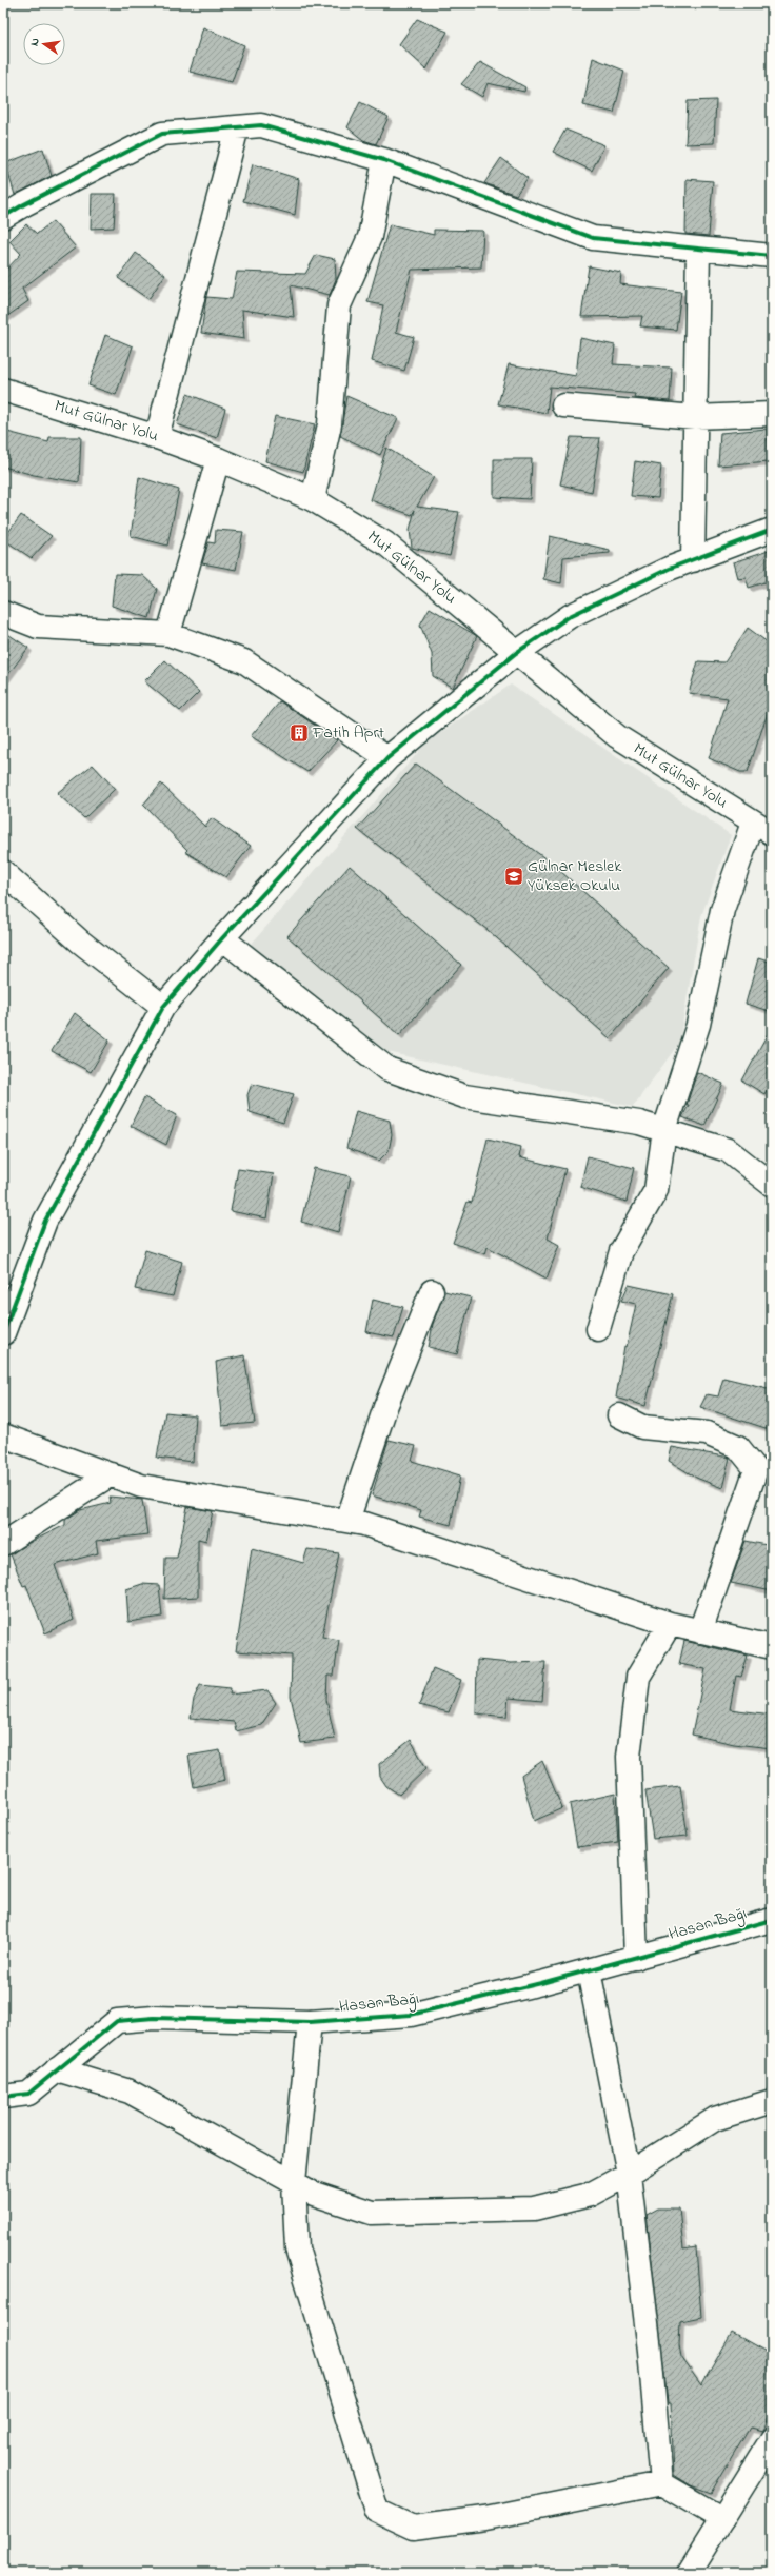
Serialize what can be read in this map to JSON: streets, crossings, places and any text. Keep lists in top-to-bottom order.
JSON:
{
  "streets": {
    "street": ["Mut Gülnar Yolu", "Hasan Bağı"]
  },
  "places": {
    "building": ["Fatih Aprt"],
    "school or university": ["Gülnar Meslek Yüksek Okulu"]
  },
  "north": "left"
}
